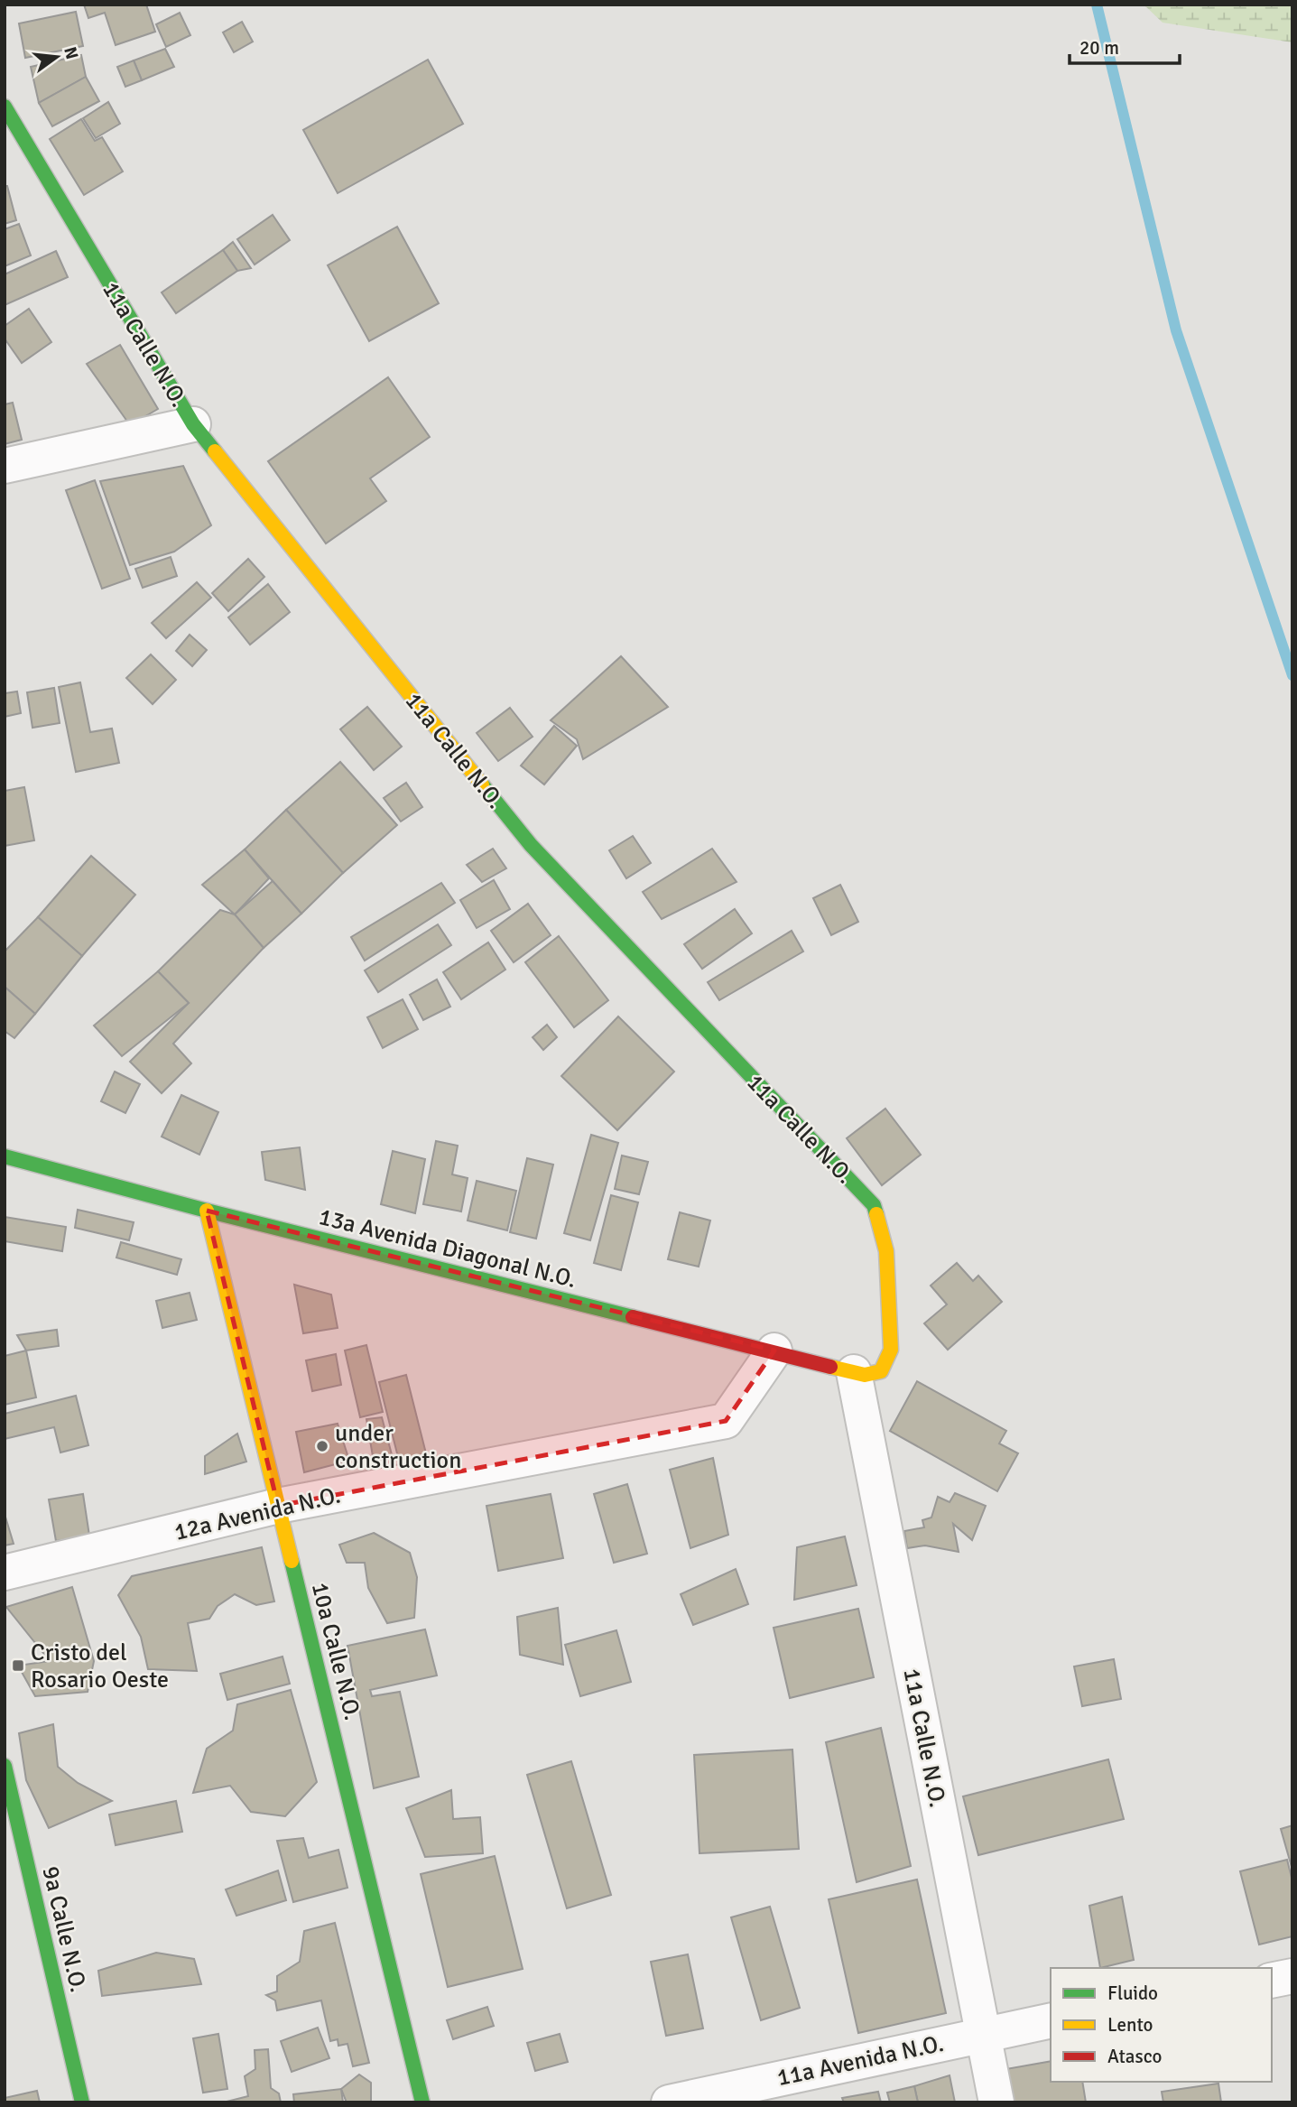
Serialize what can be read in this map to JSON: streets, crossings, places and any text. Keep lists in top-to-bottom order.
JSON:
{
  "streets": {
    "street": [
      "11a Calle N.O.",
      "13a Avenida Diagonal N.O.",
      "12a Avenida N.O.",
      "10a Calle N.O.",
      "9a Calle N.O.",
      "11a Avenida N.O."
    ]
  },
  "crossings": [
    ["11a Calle N.O.", "13a Avenida Diagonal N.O."],
    ["11a Calle N.O.", "11a Avenida N.O."],
    ["13a Avenida Diagonal N.O.", "12a Avenida N.O."],
    ["13a Avenida Diagonal N.O.", "10a Calle N.O."],
    ["12a Avenida N.O.", "10a Calle N.O."]
  ],
  "places": {
    "other": ["under construction"],
    "transit": ["Cristo del Rosario Oeste"]
  },
  "legend": ["Fluido", "Lento", "Atasco"],
  "scale_bar": "20 m",
  "north": "right"
}
